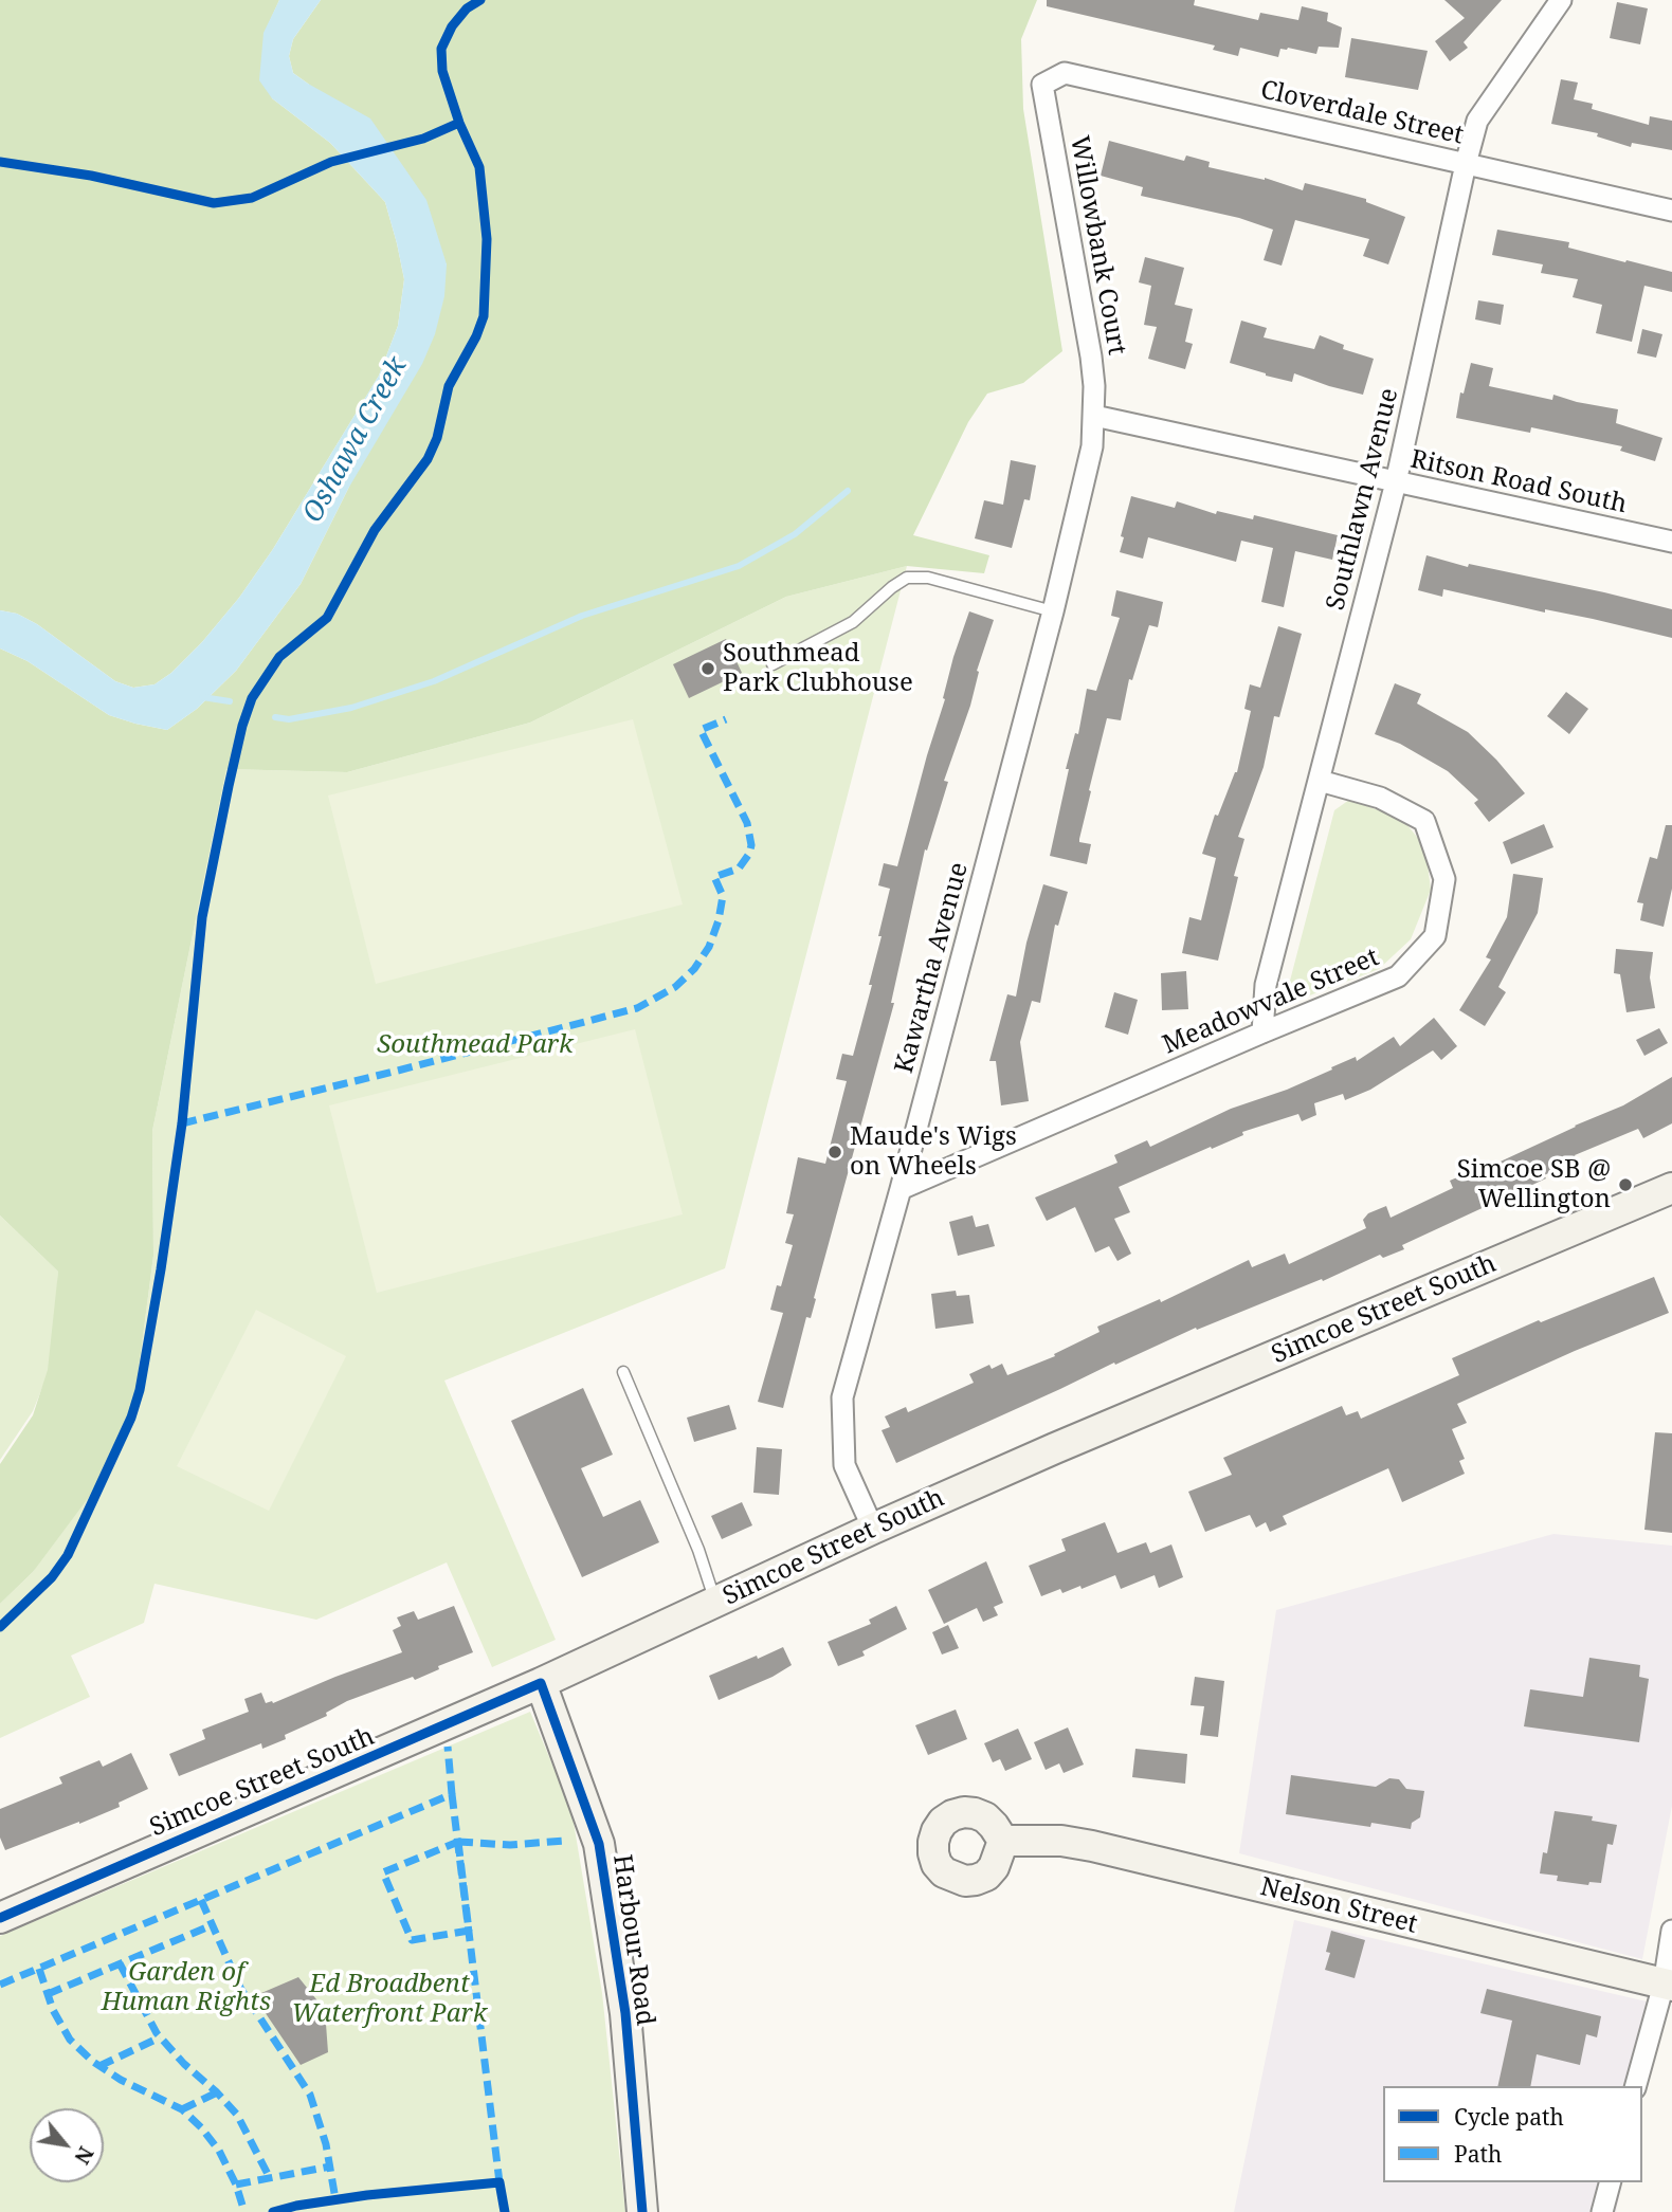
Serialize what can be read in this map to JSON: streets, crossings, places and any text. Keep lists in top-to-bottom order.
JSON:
{
  "streets": {
    "street": [
      "Cloverdale Street",
      "Willowbank Court",
      "Ritson Road South",
      "Southlawn Avenue",
      "Kawartha Avenue",
      "Meadowvale Street",
      "Simcoe Street South",
      "Nelson Street",
      "Harbour Road"
    ]
  },
  "crossings": [
    ["Cloverdale Street", "Willowbank Court"],
    ["Cloverdale Street", "Southlawn Avenue"],
    ["Willowbank Court", "Ritson Road South"],
    ["Willowbank Court", "Kawartha Avenue"],
    ["Ritson Road South", "Southlawn Avenue"],
    ["Ritson Road South", "Kawartha Avenue"],
    ["Southlawn Avenue", "Meadowvale Street"],
    ["Kawartha Avenue", "Meadowvale Street"],
    ["Kawartha Avenue", "Simcoe Street South"],
    ["Simcoe Street South", "Harbour Road"]
  ],
  "water": ["Oshawa Creek"],
  "parks": ["Southmead Park", "Garden of Human Rights", "Ed Broadbent Waterfront Park"],
  "places": ["Southmead Park Clubhouse", "Maude's Wigs on Wheels", "Simcoe SB @ Wellington"],
  "legend": ["Cycle path", "Path"],
  "north": "bottom right"
}
